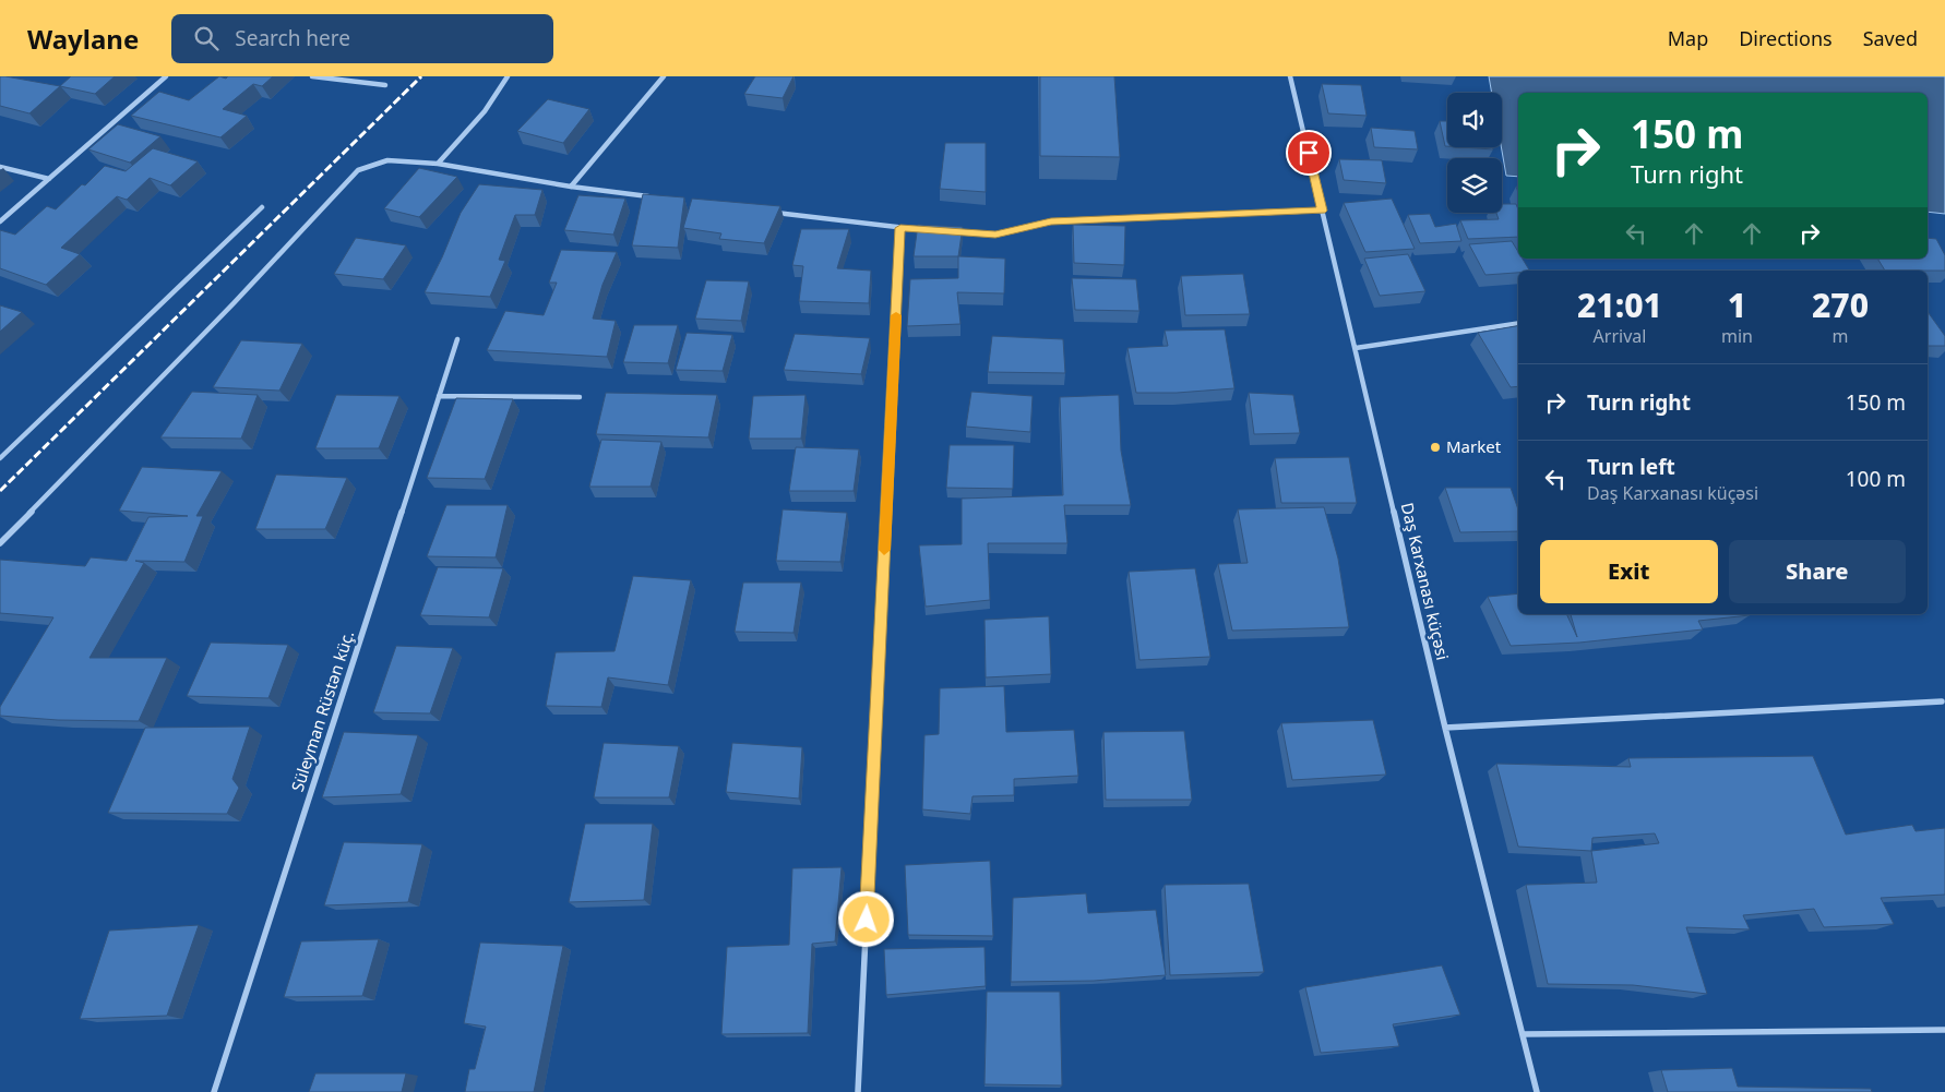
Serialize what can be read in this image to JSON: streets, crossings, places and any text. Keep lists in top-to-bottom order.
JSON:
{
  "streets": {
    "street": ["Daş Karxanası küçəsi", "Süleyman Rüstən küç."]
  },
  "places": ["Market"],
  "page": {
    "header": "Waylane",
    "search": "Search here",
    "nav": ["Map", "Directions", "Saved"],
    "turn": ["150 m", "Turn right"],
    "eta": [
      "21:01",
      "Arrival",
      "1",
      "min",
      "270",
      "m"
    ],
    "list": [
      {
        "name": "Turn right",
        "value": "150 m"
      },
      {
        "name": "Turn left",
        "note": "Daş Karxanası küçəsi",
        "value": "100 m"
      }
    ],
    "buttons": ["Exit", "Share"]
  }
}
